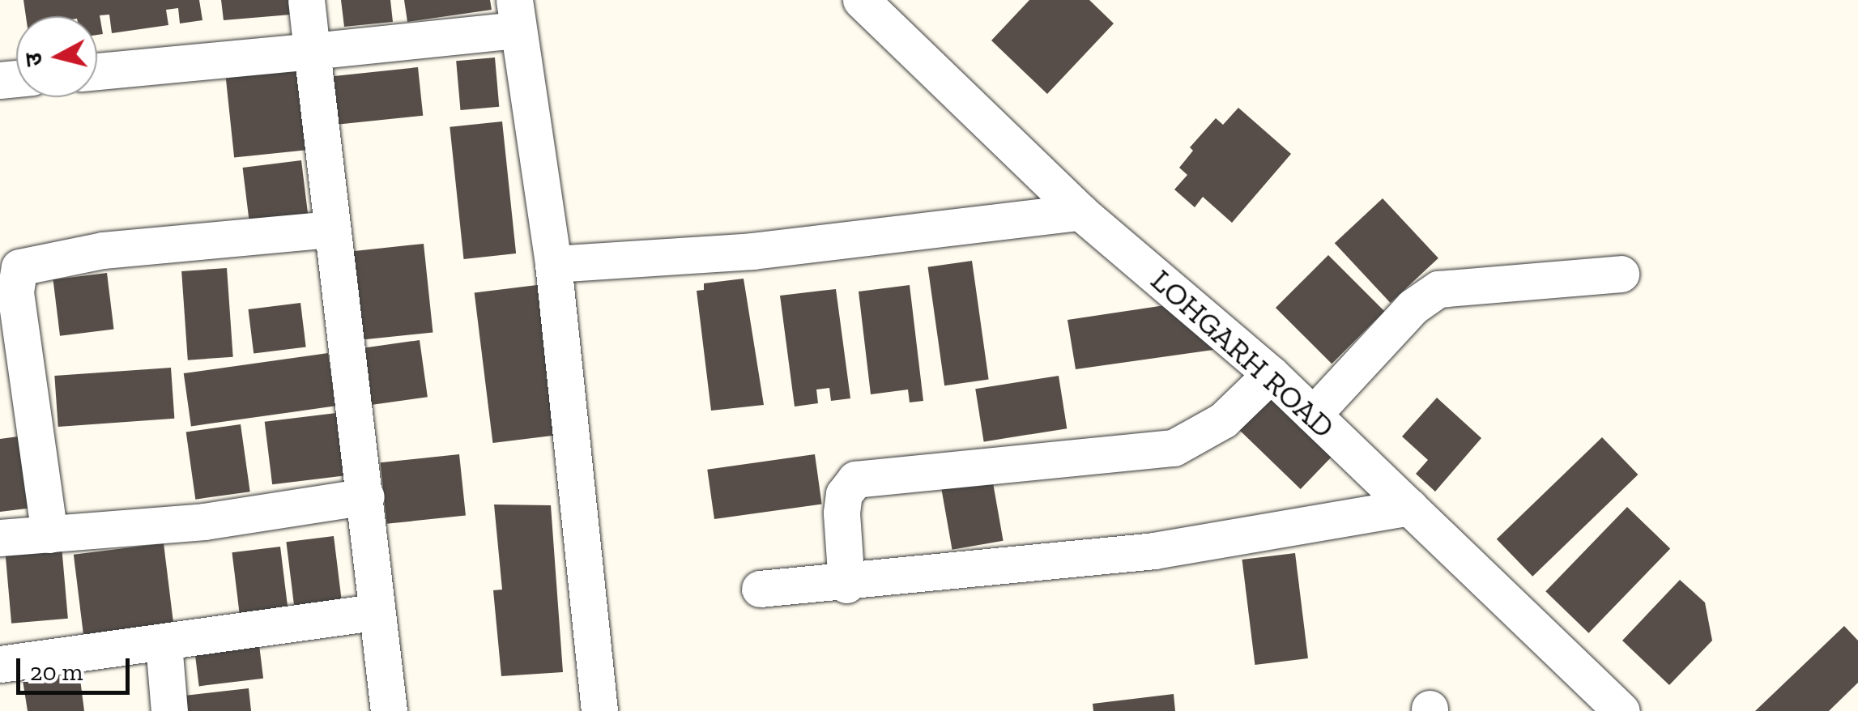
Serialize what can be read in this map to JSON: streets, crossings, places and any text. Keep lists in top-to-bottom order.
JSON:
{
  "streets": {
    "street": ["LOHGARH ROAD"]
  },
  "scale_bar": "20 m",
  "north": "left"
}
